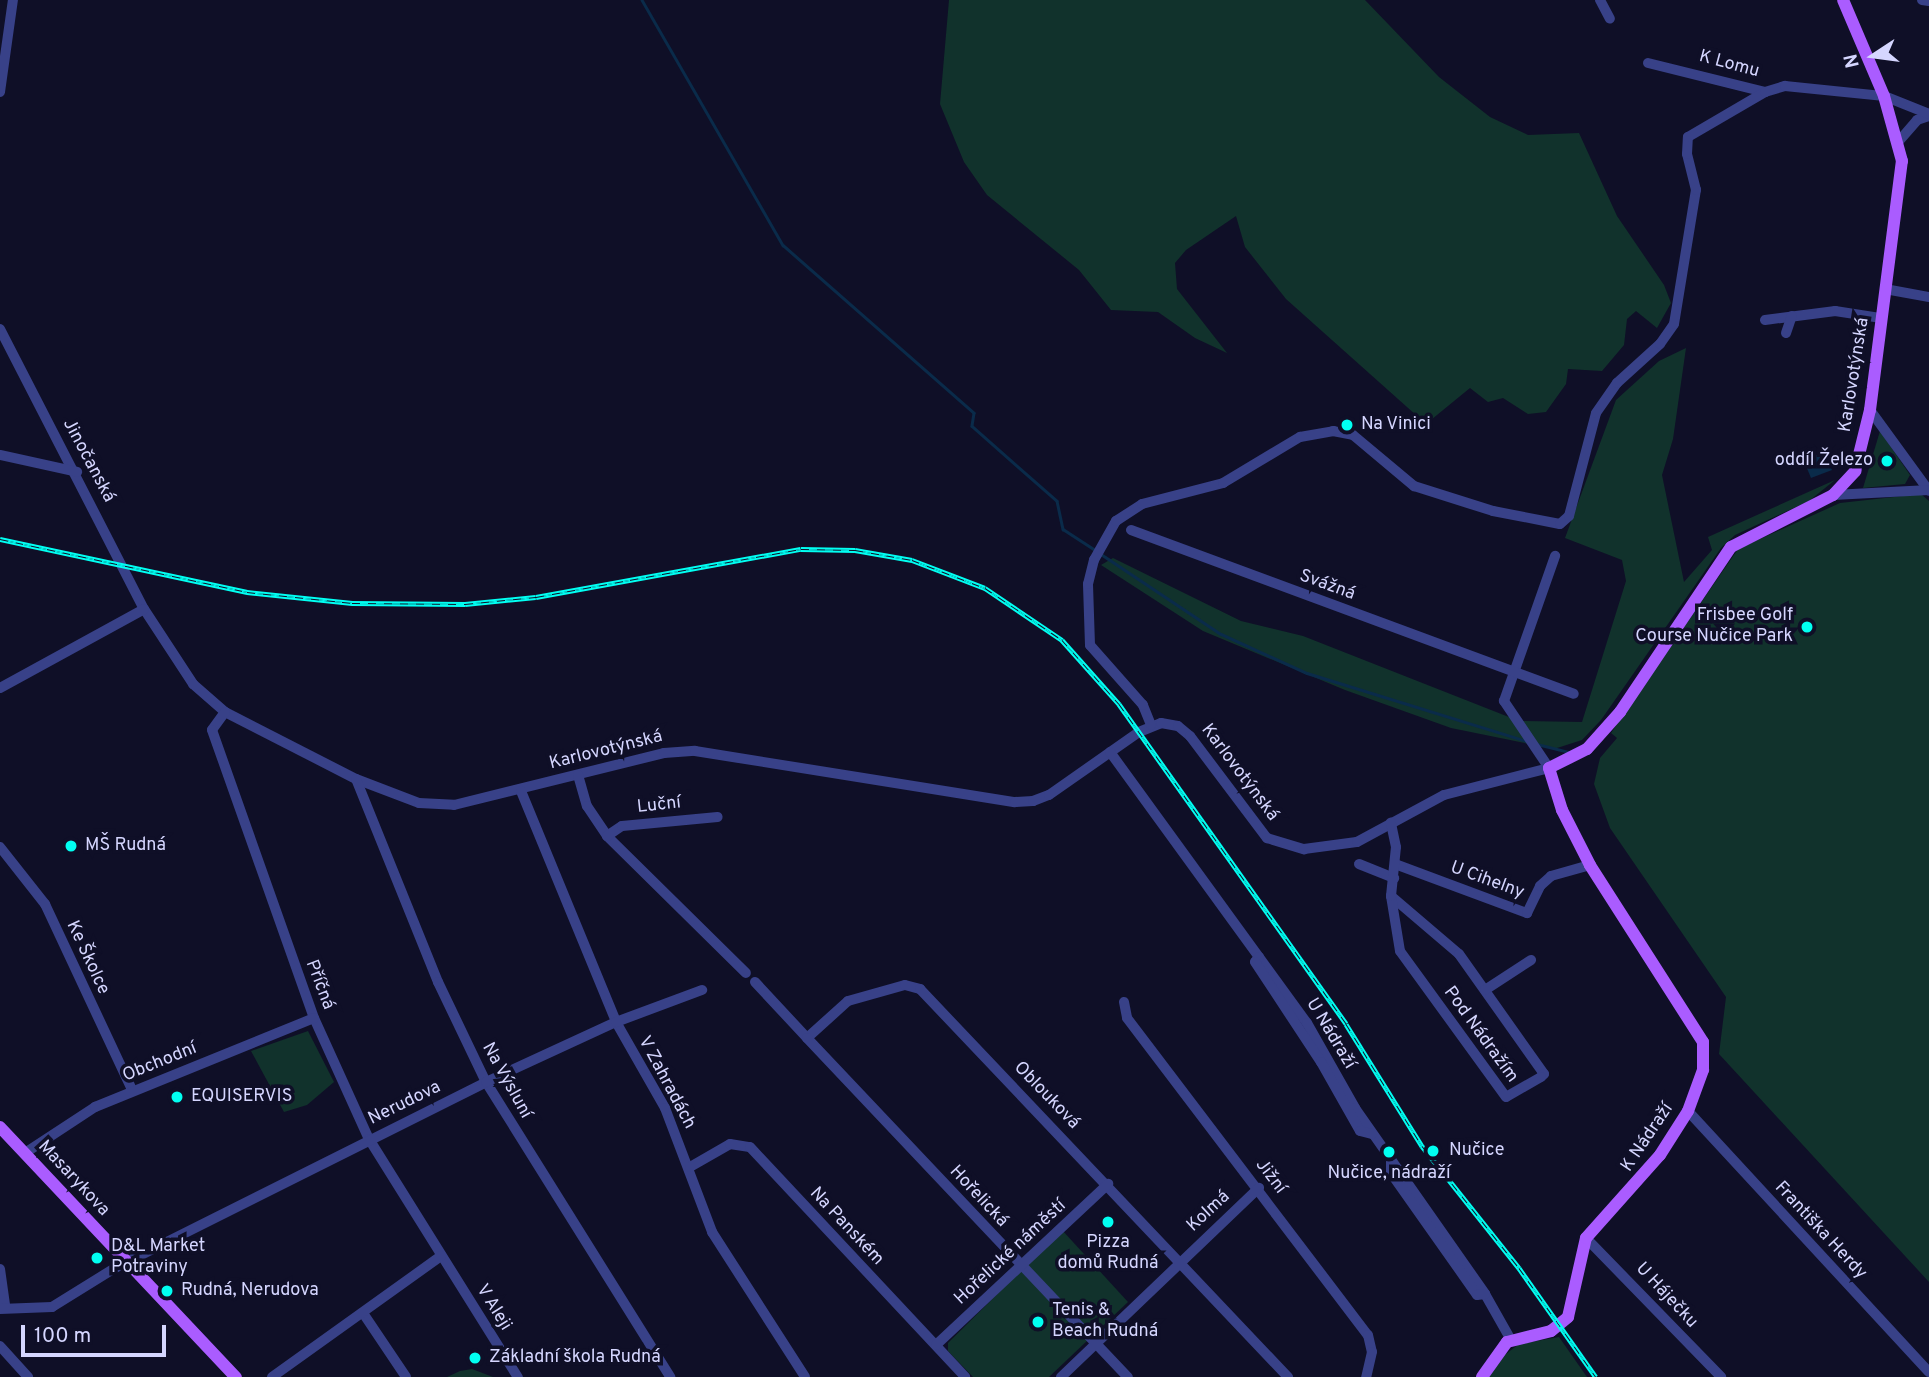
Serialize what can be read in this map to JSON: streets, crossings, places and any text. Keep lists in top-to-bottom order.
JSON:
{
  "streets": {
    "main road": ["Karlovotýnská", "K Nádraží", "Masarykova"],
    "street": [
      "K Lomu",
      "Jinočanská",
      "Svážná",
      "Luční",
      "U Cihelny",
      "Ke Školce",
      "Příčná",
      "U Nádraží",
      "Pod Nádražím",
      "Obchodní",
      "Na Výsluní",
      "V Zahradách",
      "Oblouková",
      "Nerudova",
      "Jižní",
      "Hořelická",
      "Kolmá",
      "Na Panském",
      "Františka Herdy",
      "Hořelické náměstí",
      "U Háječku",
      "V Aleji"
    ]
  },
  "crossings": [
    ["K Lomu", "Karlovotýnská"],
    ["Karlovotýnská", "Jinočanská"],
    ["Karlovotýnská", "Příčná"],
    ["Karlovotýnská", "U Nádraží"],
    ["Karlovotýnská", "Pod Nádražím"],
    ["Karlovotýnská", "Na Výsluní"],
    ["Karlovotýnská", "V Zahradách"],
    ["Karlovotýnská", "K Nádraží"],
    ["U Cihelny", "Pod Nádražím"],
    ["U Cihelny", "K Nádraží"],
    ["Ke Školce", "Obchodní"],
    ["Příčná", "Obchodní"],
    ["Příčná", "Nerudova"],
    ["Příčná", "V Aleji"],
    ["Obchodní", "Masarykova"],
    ["Na Výsluní", "Nerudova"],
    ["V Zahradách", "Nerudova"],
    ["V Zahradách", "Na Panském"],
    ["Oblouková", "Hořelická"],
    ["Oblouková", "Kolmá"],
    ["Oblouková", "Hořelické náměstí"],
    ["Nerudova", "Masarykova"],
    ["K Nádraží", "Františka Herdy"],
    ["K Nádraží", "U Háječku"],
    ["Jižní", "Kolmá"],
    ["Hořelická", "Hořelické náměstí"],
    ["Na Panském", "Hořelické náměstí"]
  ],
  "places": [
    "Na Vinici",
    "oddíl Železo",
    "Frisbee Golf Course Nučice Park",
    "MŠ Rudná",
    "EQUISERVIS",
    "Nučice",
    "Nučice, nádraží",
    "Pizza domů Rudná",
    "D&L Market Potraviny",
    "Rudná, Nerudova",
    "Tenis & Beach Rudná",
    "Základní škola Rudná"
  ],
  "scale_bar": "100 m",
  "north": "left"
}
